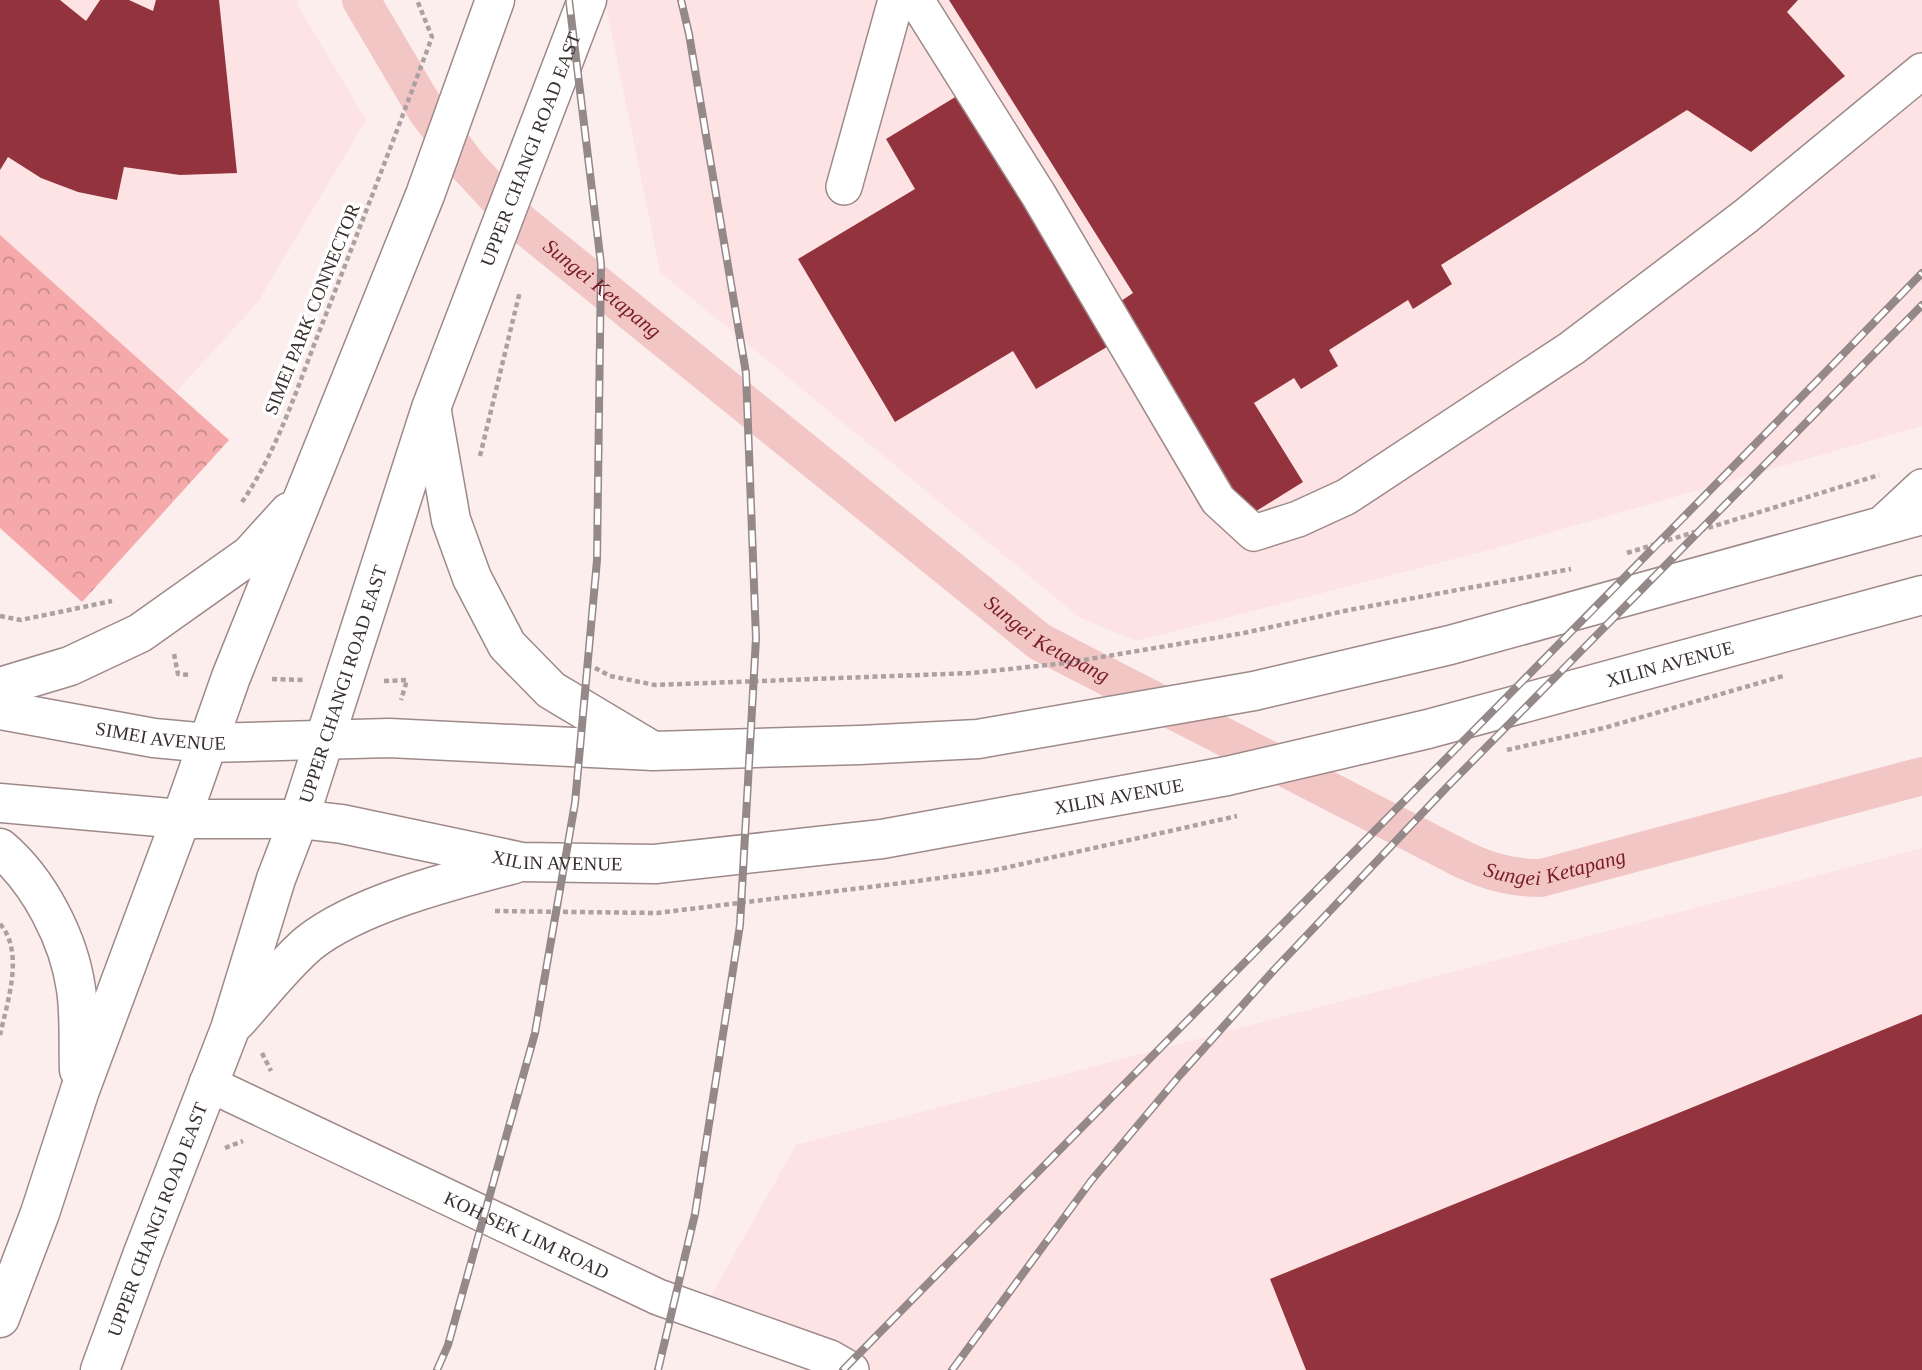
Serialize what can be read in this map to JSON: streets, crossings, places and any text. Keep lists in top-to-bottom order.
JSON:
{
  "streets": {
    "main road": ["UPPER CHANGI ROAD EAST", "XILIN AVENUE", "SIMEI AVENUE"],
    "lane": ["KOH SEK LIM ROAD"],
    "path": ["SIMEI PARK CONNECTOR"]
  },
  "crossings": [
    ["UPPER CHANGI ROAD EAST", "XILIN AVENUE"],
    ["UPPER CHANGI ROAD EAST", "SIMEI AVENUE"],
    ["UPPER CHANGI ROAD EAST", "KOH SEK LIM ROAD"]
  ],
  "water": ["Sungei Ketapang"]
}
